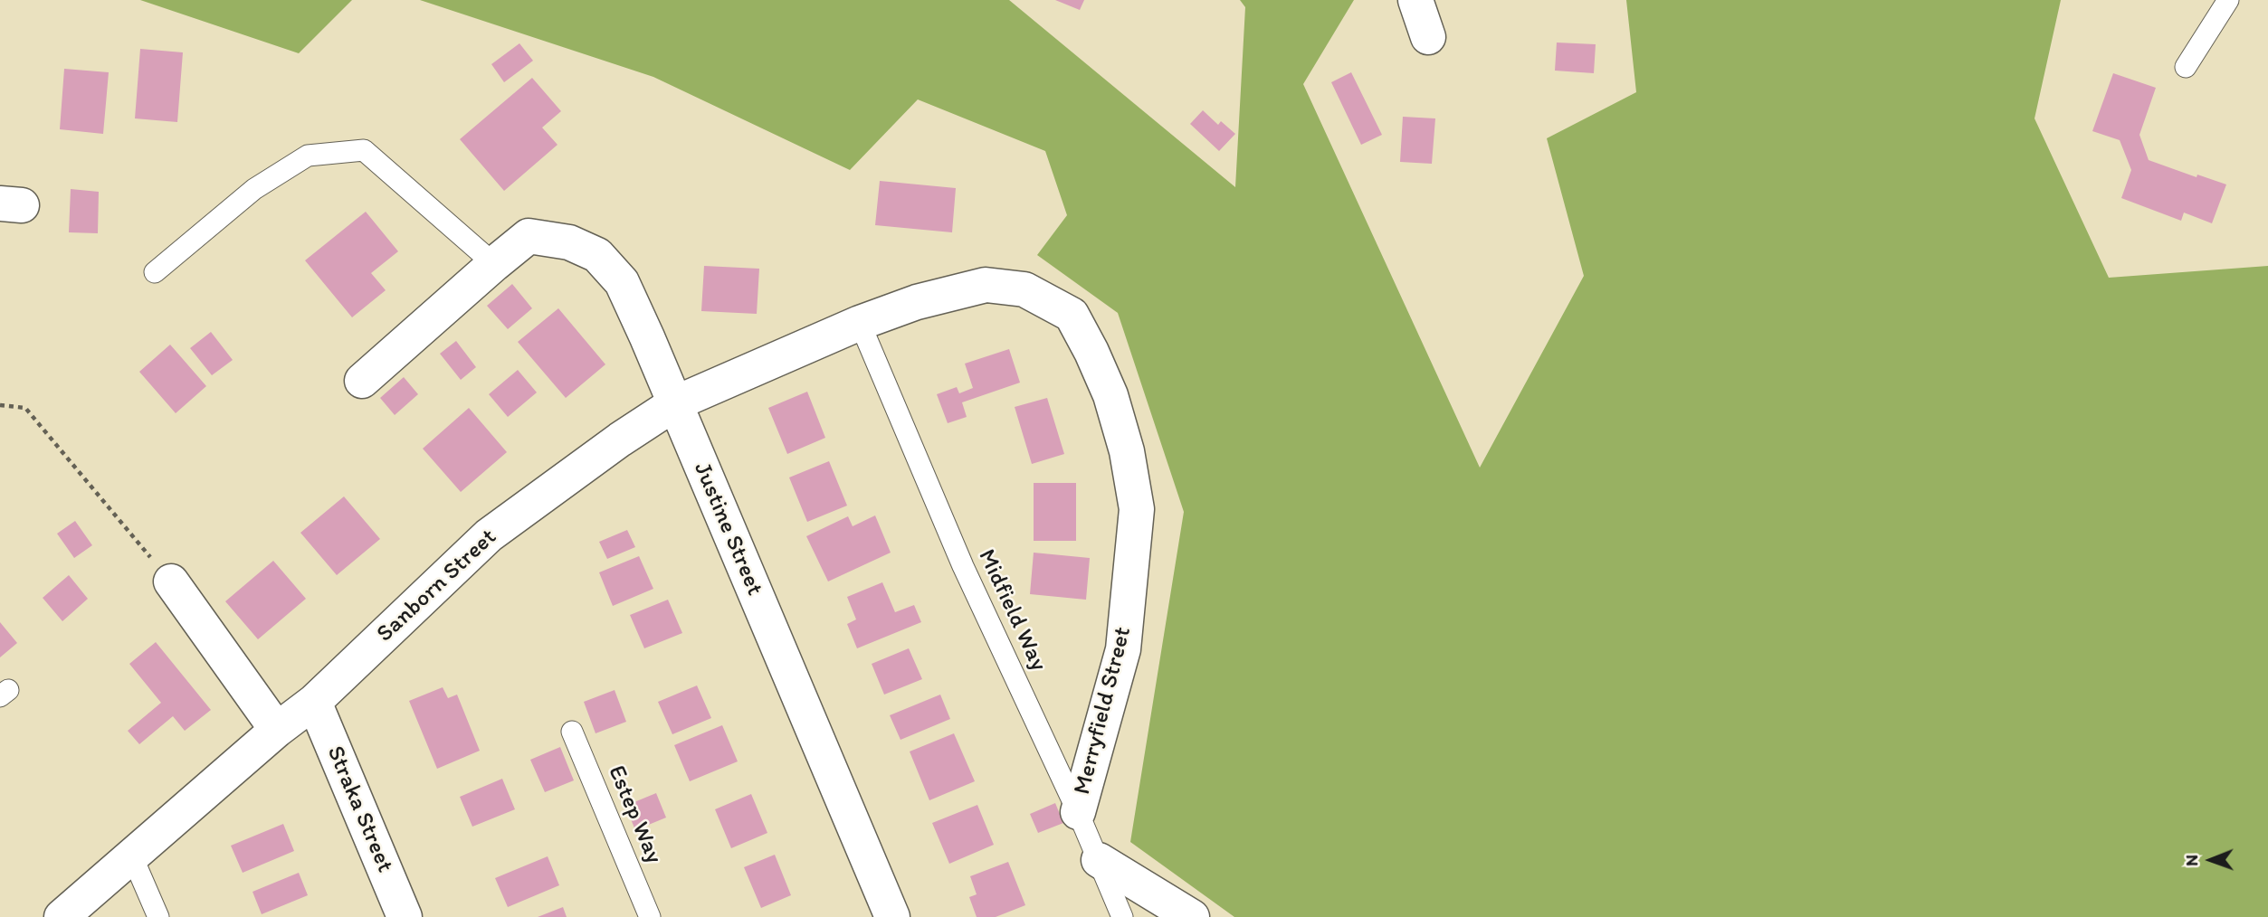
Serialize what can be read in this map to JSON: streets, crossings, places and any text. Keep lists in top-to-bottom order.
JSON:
{
  "streets": {
    "street": [
      "Justine Street",
      "Sanborn Street",
      "Merryfield Street",
      "Straka Street"
    ],
    "lane": ["Midfield Way", "Estep Way"]
  },
  "crossings": [
    ["Justine Street", "Sanborn Street"],
    ["Sanborn Street", "Midfield Way"],
    ["Sanborn Street", "Merryfield Street"],
    ["Sanborn Street", "Straka Street"],
    ["Midfield Way", "Merryfield Street"]
  ],
  "north": "left"
}
